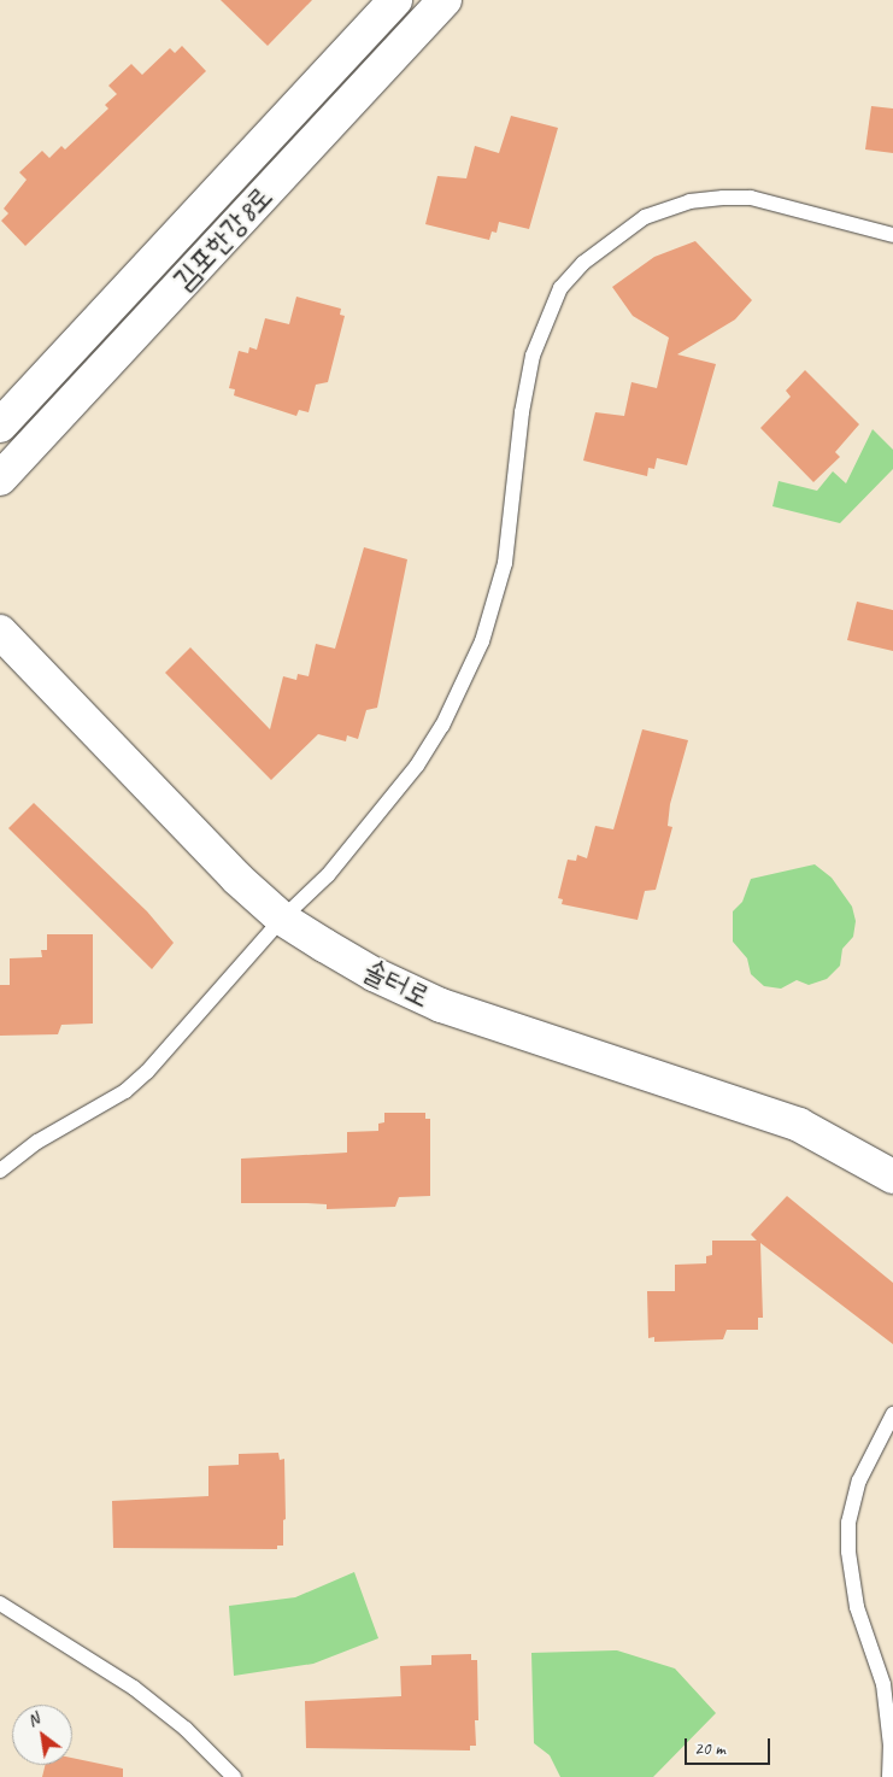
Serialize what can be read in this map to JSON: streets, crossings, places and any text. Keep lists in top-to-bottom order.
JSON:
{
  "streets": {
    "street": ["김포한강8로", "솔터로"]
  },
  "scale_bar": "20 m",
  "north": "top left"
}
